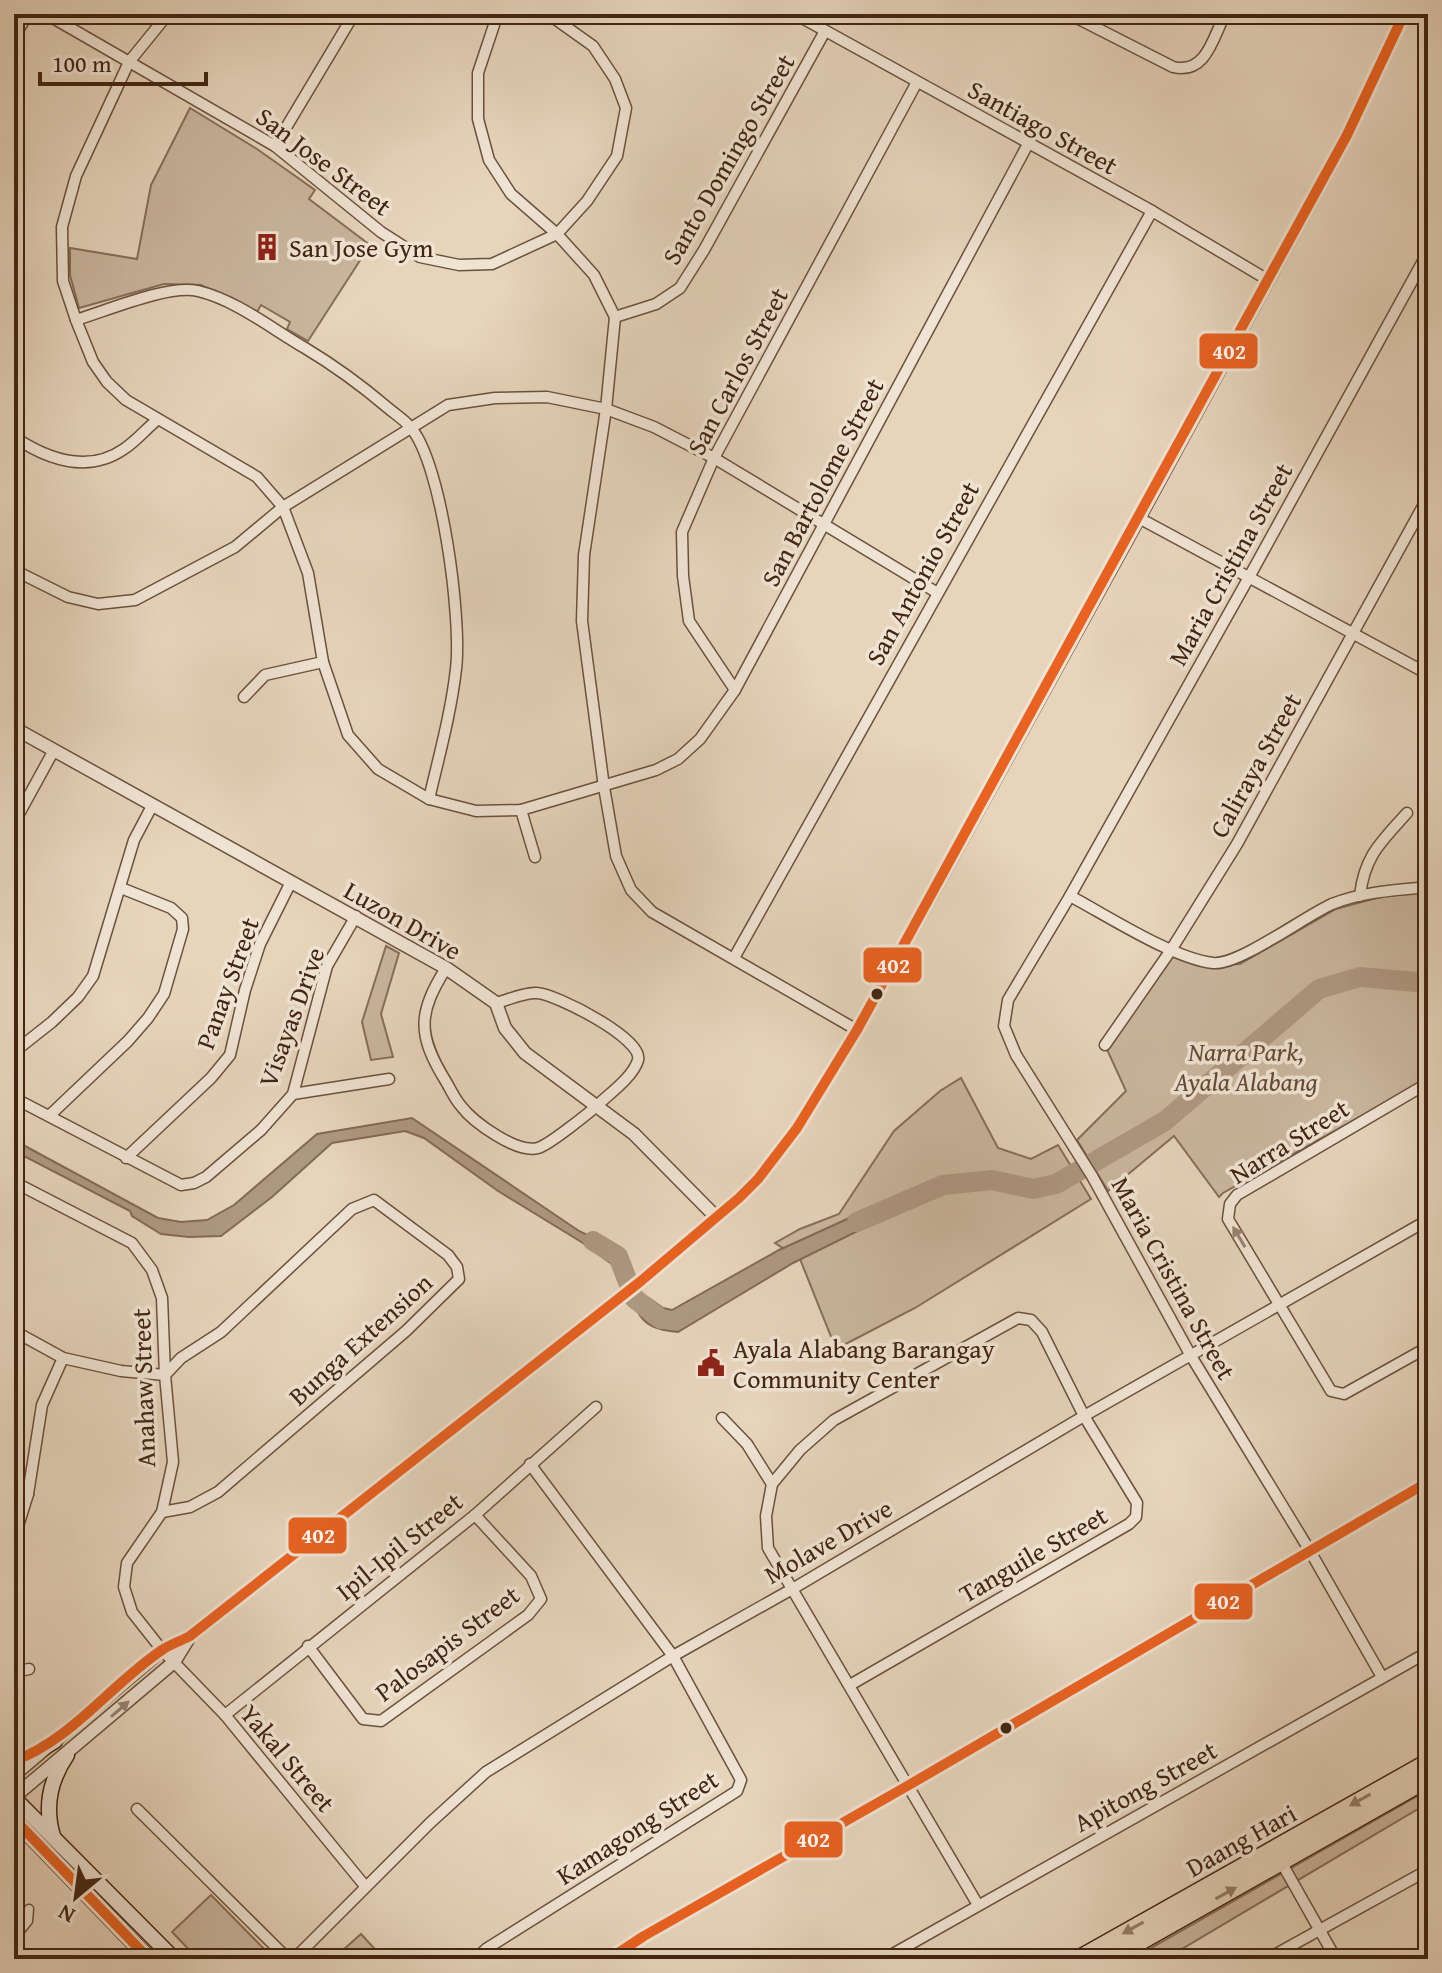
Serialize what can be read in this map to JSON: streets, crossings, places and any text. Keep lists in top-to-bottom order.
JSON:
{
  "streets": {
    "main road": ["Daang Hari"],
    "street": [
      "Santiago Street",
      "Santo Domingo Street",
      "San Jose Street",
      "San Carlos Street",
      "San Bartolome Street",
      "Maria Cristina Street",
      "San Antonio Street",
      "Caliraya Street",
      "Luzon Drive",
      "Panay Street",
      "Visayas Drive",
      "Narra Street",
      "Bunga Extension",
      "Anahaw Street",
      "Molave Drive",
      "Ipil-Ipil Street",
      "Tanguile Street",
      "Palosapis Street",
      "Yakal Street",
      "Apitong Street",
      "Kamagong Street"
    ]
  },
  "crossings": [
    ["Santiago Street", "Santo Domingo Street"],
    ["Santiago Street", "San Carlos Street"],
    ["Santiago Street", "San Bartolome Street"],
    ["Santiago Street", "San Antonio Street"],
    ["San Carlos Street", "San Bartolome Street"],
    ["Maria Cristina Street", "Molave Drive"],
    ["Maria Cristina Street", "Apitong Street"],
    ["Luzon Drive", "Panay Street"],
    ["Luzon Drive", "Visayas Drive"],
    ["Panay Street", "Visayas Drive"],
    ["Narra Street", "Molave Drive"],
    ["Bunga Extension", "Anahaw Street"],
    ["Anahaw Street", "Yakal Street"],
    ["Molave Drive", "Tanguile Street"],
    ["Molave Drive", "Yakal Street"],
    ["Molave Drive", "Kamagong Street"],
    ["Ipil-Ipil Street", "Palosapis Street"],
    ["Ipil-Ipil Street", "Yakal Street"],
    ["Ipil-Ipil Street", "Kamagong Street"]
  ],
  "parks": ["Narra Park, Ayala Alabang"],
  "places": {
    "building": ["San Jose Gym"],
    "public building": ["Ayala Alabang Barangay Community Center"]
  },
  "lines": ["transit line 402"],
  "scale_bar": "100 m",
  "north": "bottom left"
}
